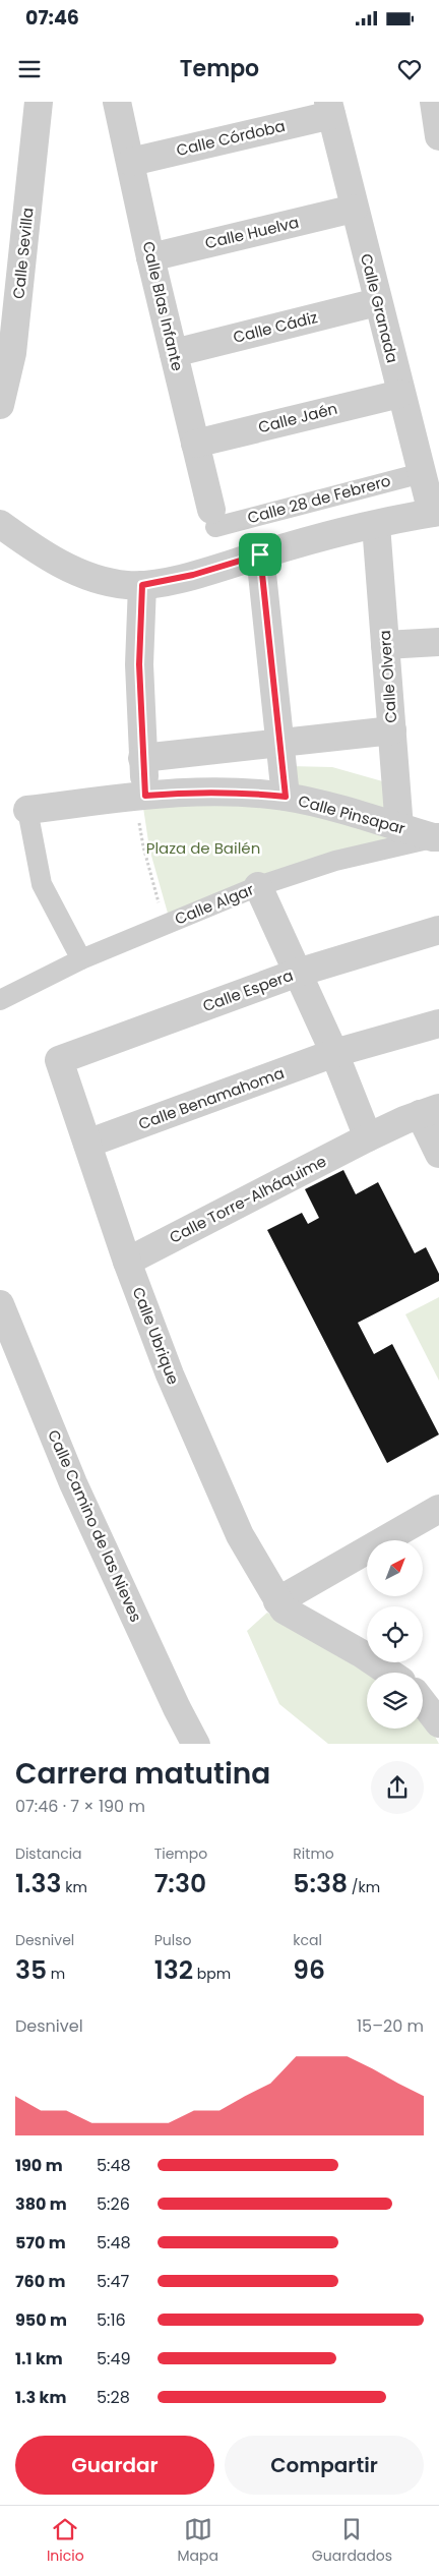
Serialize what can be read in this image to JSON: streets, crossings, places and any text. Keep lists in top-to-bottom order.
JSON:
{
  "streets": {
    "street": [
      "Calle Córdoba",
      "Calle Huelva",
      "Calle Sevilla",
      "Calle Blas Infante",
      "Calle Granada",
      "Calle Cádiz",
      "Calle Jaén",
      "Calle 28 de Febrero",
      "Calle Olvera",
      "Calle Pinsapar",
      "Calle Algar",
      "Calle Espera",
      "Calle Benamahoma",
      "Calle Torre-Alháquime",
      "Calle Ubrique",
      "Calle Camino de las Nieves"
    ]
  },
  "crossings": [
    ["Calle Córdoba", "Calle Blas Infante"],
    ["Calle Córdoba", "Calle Granada"],
    ["Calle Huelva", "Calle Blas Infante"],
    ["Calle Huelva", "Calle Granada"],
    ["Calle Blas Infante", "Calle Cádiz"],
    ["Calle Blas Infante", "Calle Jaén"],
    ["Calle Blas Infante", "Calle 28 de Febrero"],
    ["Calle Granada", "Calle Cádiz"],
    ["Calle Granada", "Calle Jaén"],
    ["Calle Granada", "Calle 28 de Febrero"],
    ["Calle Olvera", "Calle Pinsapar"],
    ["Calle Pinsapar", "Calle Algar"],
    ["Calle Espera", "Calle Ubrique"],
    ["Calle Benamahoma", "Calle Ubrique"],
    ["Calle Torre-Alháquime", "Calle Ubrique"]
  ],
  "parks": ["Plaza de Bailén"],
  "north": "top right",
  "page": {
    "status": "07:46",
    "header": "Tempo",
    "heading": ["Carrera matutina", "07:46 · 7 × 190 m"],
    "stats": [
      ["Distancia", "1.33 km"],
      ["Tiempo", "7:30"],
      ["Ritmo", "5:38 /km"],
      ["Desnivel", "35 m"],
      ["Pulso", "132 bpm"],
      ["kcal", "96"]
    ],
    "chart": ["Desnivel", "15–20 m"],
    "list": [
      {
        "name": "190 m",
        "note": "5:48"
      },
      {
        "name": "380 m",
        "note": "5:26"
      },
      {
        "name": "570 m",
        "note": "5:48"
      },
      {
        "name": "760 m",
        "note": "5:47"
      },
      {
        "name": "950 m",
        "note": "5:16"
      },
      {
        "name": "1.1 km",
        "note": "5:49"
      },
      {
        "name": "1.3 km",
        "note": "5:28"
      }
    ],
    "buttons": ["Guardar", "Compartir"],
    "tabs": ["Inicio", "Mapa", "Guardados"]
  }
}
